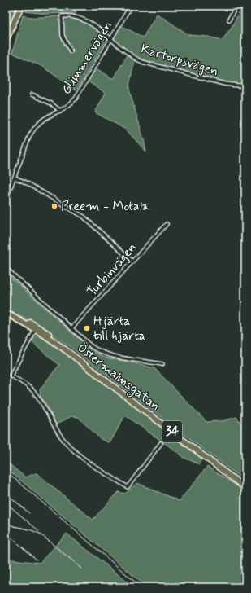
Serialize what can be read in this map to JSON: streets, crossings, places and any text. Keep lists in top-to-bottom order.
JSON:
{
  "streets": {
    "main road": ["Östermalmsgatan", "34"],
    "street": ["Glimmervägen", "Kartorpsvägen", "Turbinvägen"]
  },
  "crossings": [
    ["Glimmervägen", "Kartorpsvägen"]
  ],
  "places": ["Preem - Motala", "Hjärta till hjärta"]
}
